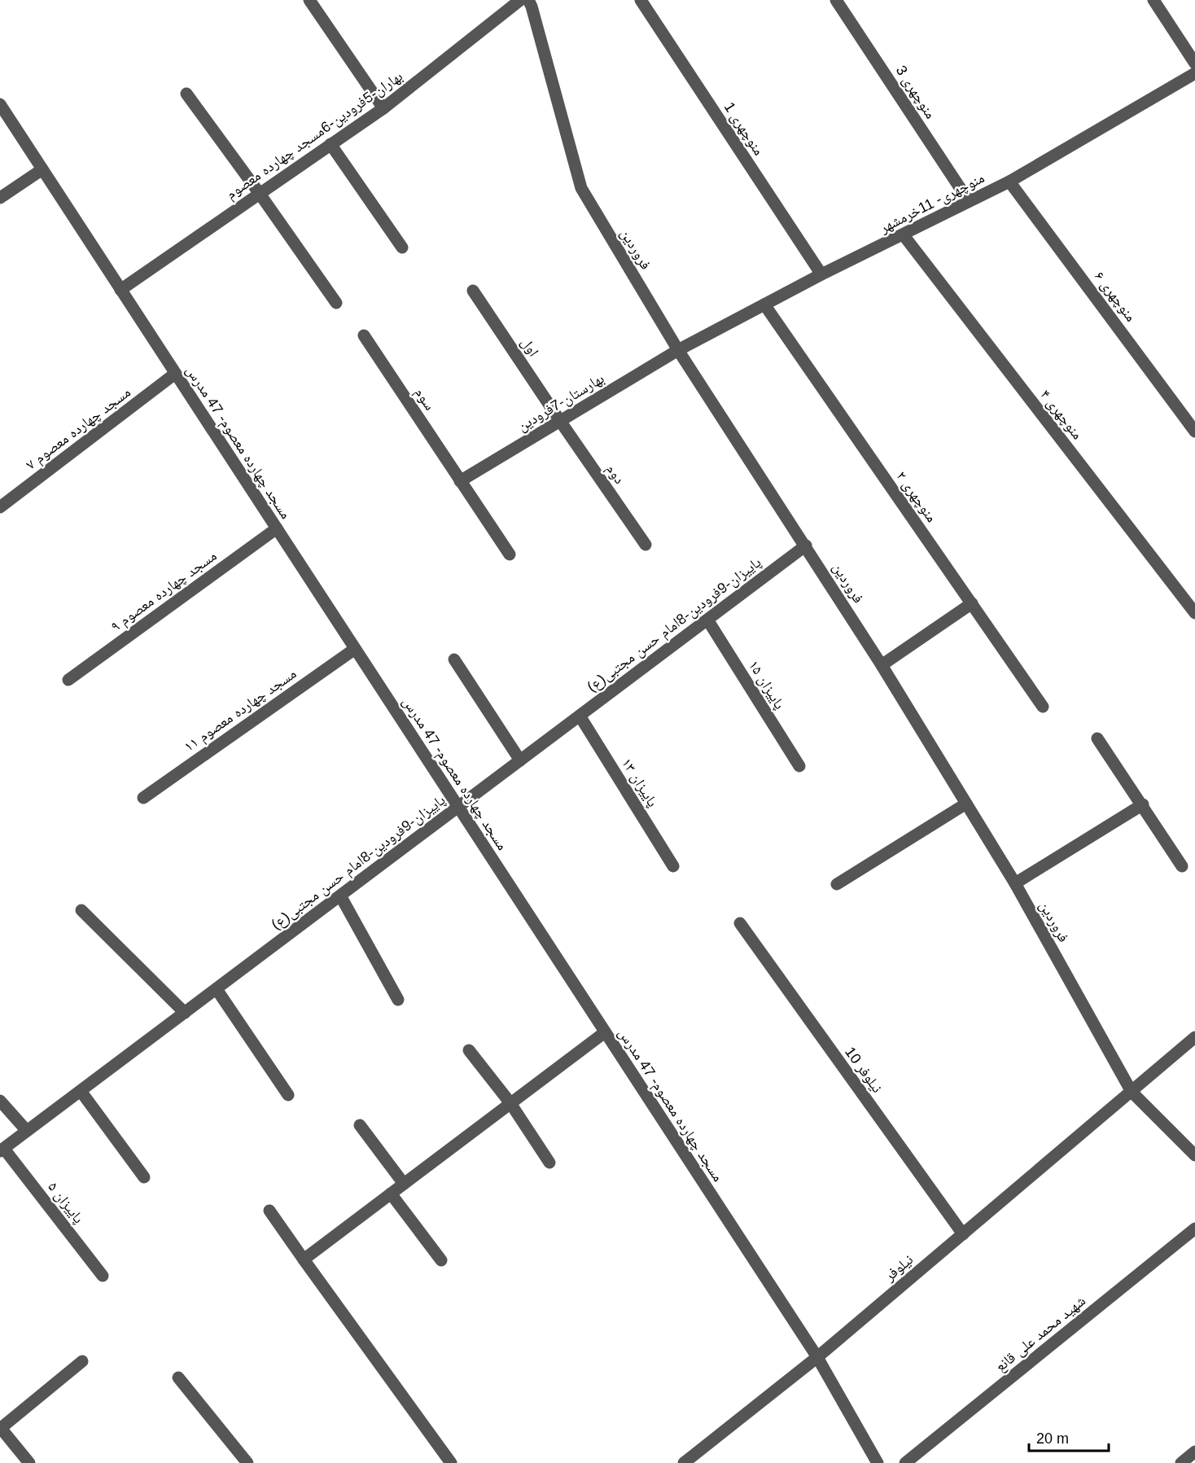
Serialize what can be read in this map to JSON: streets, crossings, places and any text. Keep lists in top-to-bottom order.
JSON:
{
  "streets": {
    "street": [
      "منوچهری 3",
      "منوچهری 1",
      "بهاران-5فرودین-6مسجد چهارده معصوم",
      "منوچهری- 11خرمشهر",
      "فروردین",
      "منوچهری ۶",
      "اول",
      "سوم",
      "بهارستان-7فرودین",
      "منوچهری ۴",
      "مسجد چهارده معصوم ۷",
      "مسجد چهارده معصوم- 47 مدرس",
      "دوم",
      "منوچهری ۲",
      "مسجد چهارده معصوم ۹",
      "پاییزان-9فرودین-8امام حسن مجتبی(ع)",
      "پاییزان ۱۵",
      "مسجد چهارده معصوم ۱۱",
      "پاییزان ۱۳",
      "نیلوفر 10",
      "پاییزان ۵",
      "نیلوفر",
      "شهید محمد علی قانع"
    ]
  },
  "crossings": [
    ["منوچهری 3", "منوچهری- 11خرمشهر"],
    ["منوچهری 1", "منوچهری- 11خرمشهر"],
    ["بهاران-5فرودین-6مسجد چهارده معصوم", "مسجد چهارده معصوم- 47 مدرس"],
    ["منوچهری- 11خرمشهر", "فروردین"],
    ["منوچهری- 11خرمشهر", "منوچهری ۶"],
    ["منوچهری- 11خرمشهر", "بهارستان-7فرودین"],
    ["منوچهری- 11خرمشهر", "منوچهری ۴"],
    ["منوچهری- 11خرمشهر", "منوچهری ۲"],
    ["فروردین", "بهارستان-7فرودین"],
    ["فروردین", "پاییزان-9فرودین-8امام حسن مجتبی(ع)"],
    ["فروردین", "نیلوفر"],
    ["اول", "بهارستان-7فرودین"],
    ["اول", "دوم"],
    ["سوم", "بهارستان-7فرودین"],
    ["بهارستان-7فرودین", "دوم"],
    ["مسجد چهارده معصوم ۷", "مسجد چهارده معصوم- 47 مدرس"],
    ["مسجد چهارده معصوم- 47 مدرس", "مسجد چهارده معصوم ۹"],
    ["مسجد چهارده معصوم- 47 مدرس", "پاییزان-9فرودین-8امام حسن مجتبی(ع)"],
    ["مسجد چهارده معصوم- 47 مدرس", "مسجد چهارده معصوم ۱۱"],
    ["مسجد چهارده معصوم- 47 مدرس", "نیلوفر"],
    ["پاییزان-9فرودین-8امام حسن مجتبی(ع)", "پاییزان ۱۵"],
    ["پاییزان-9فرودین-8امام حسن مجتبی(ع)", "پاییزان ۱۳"],
    ["پاییزان-9فرودین-8امام حسن مجتبی(ع)", "پاییزان ۵"],
    ["نیلوفر 10", "نیلوفر"]
  ],
  "scale_bar": "20 m"
}
